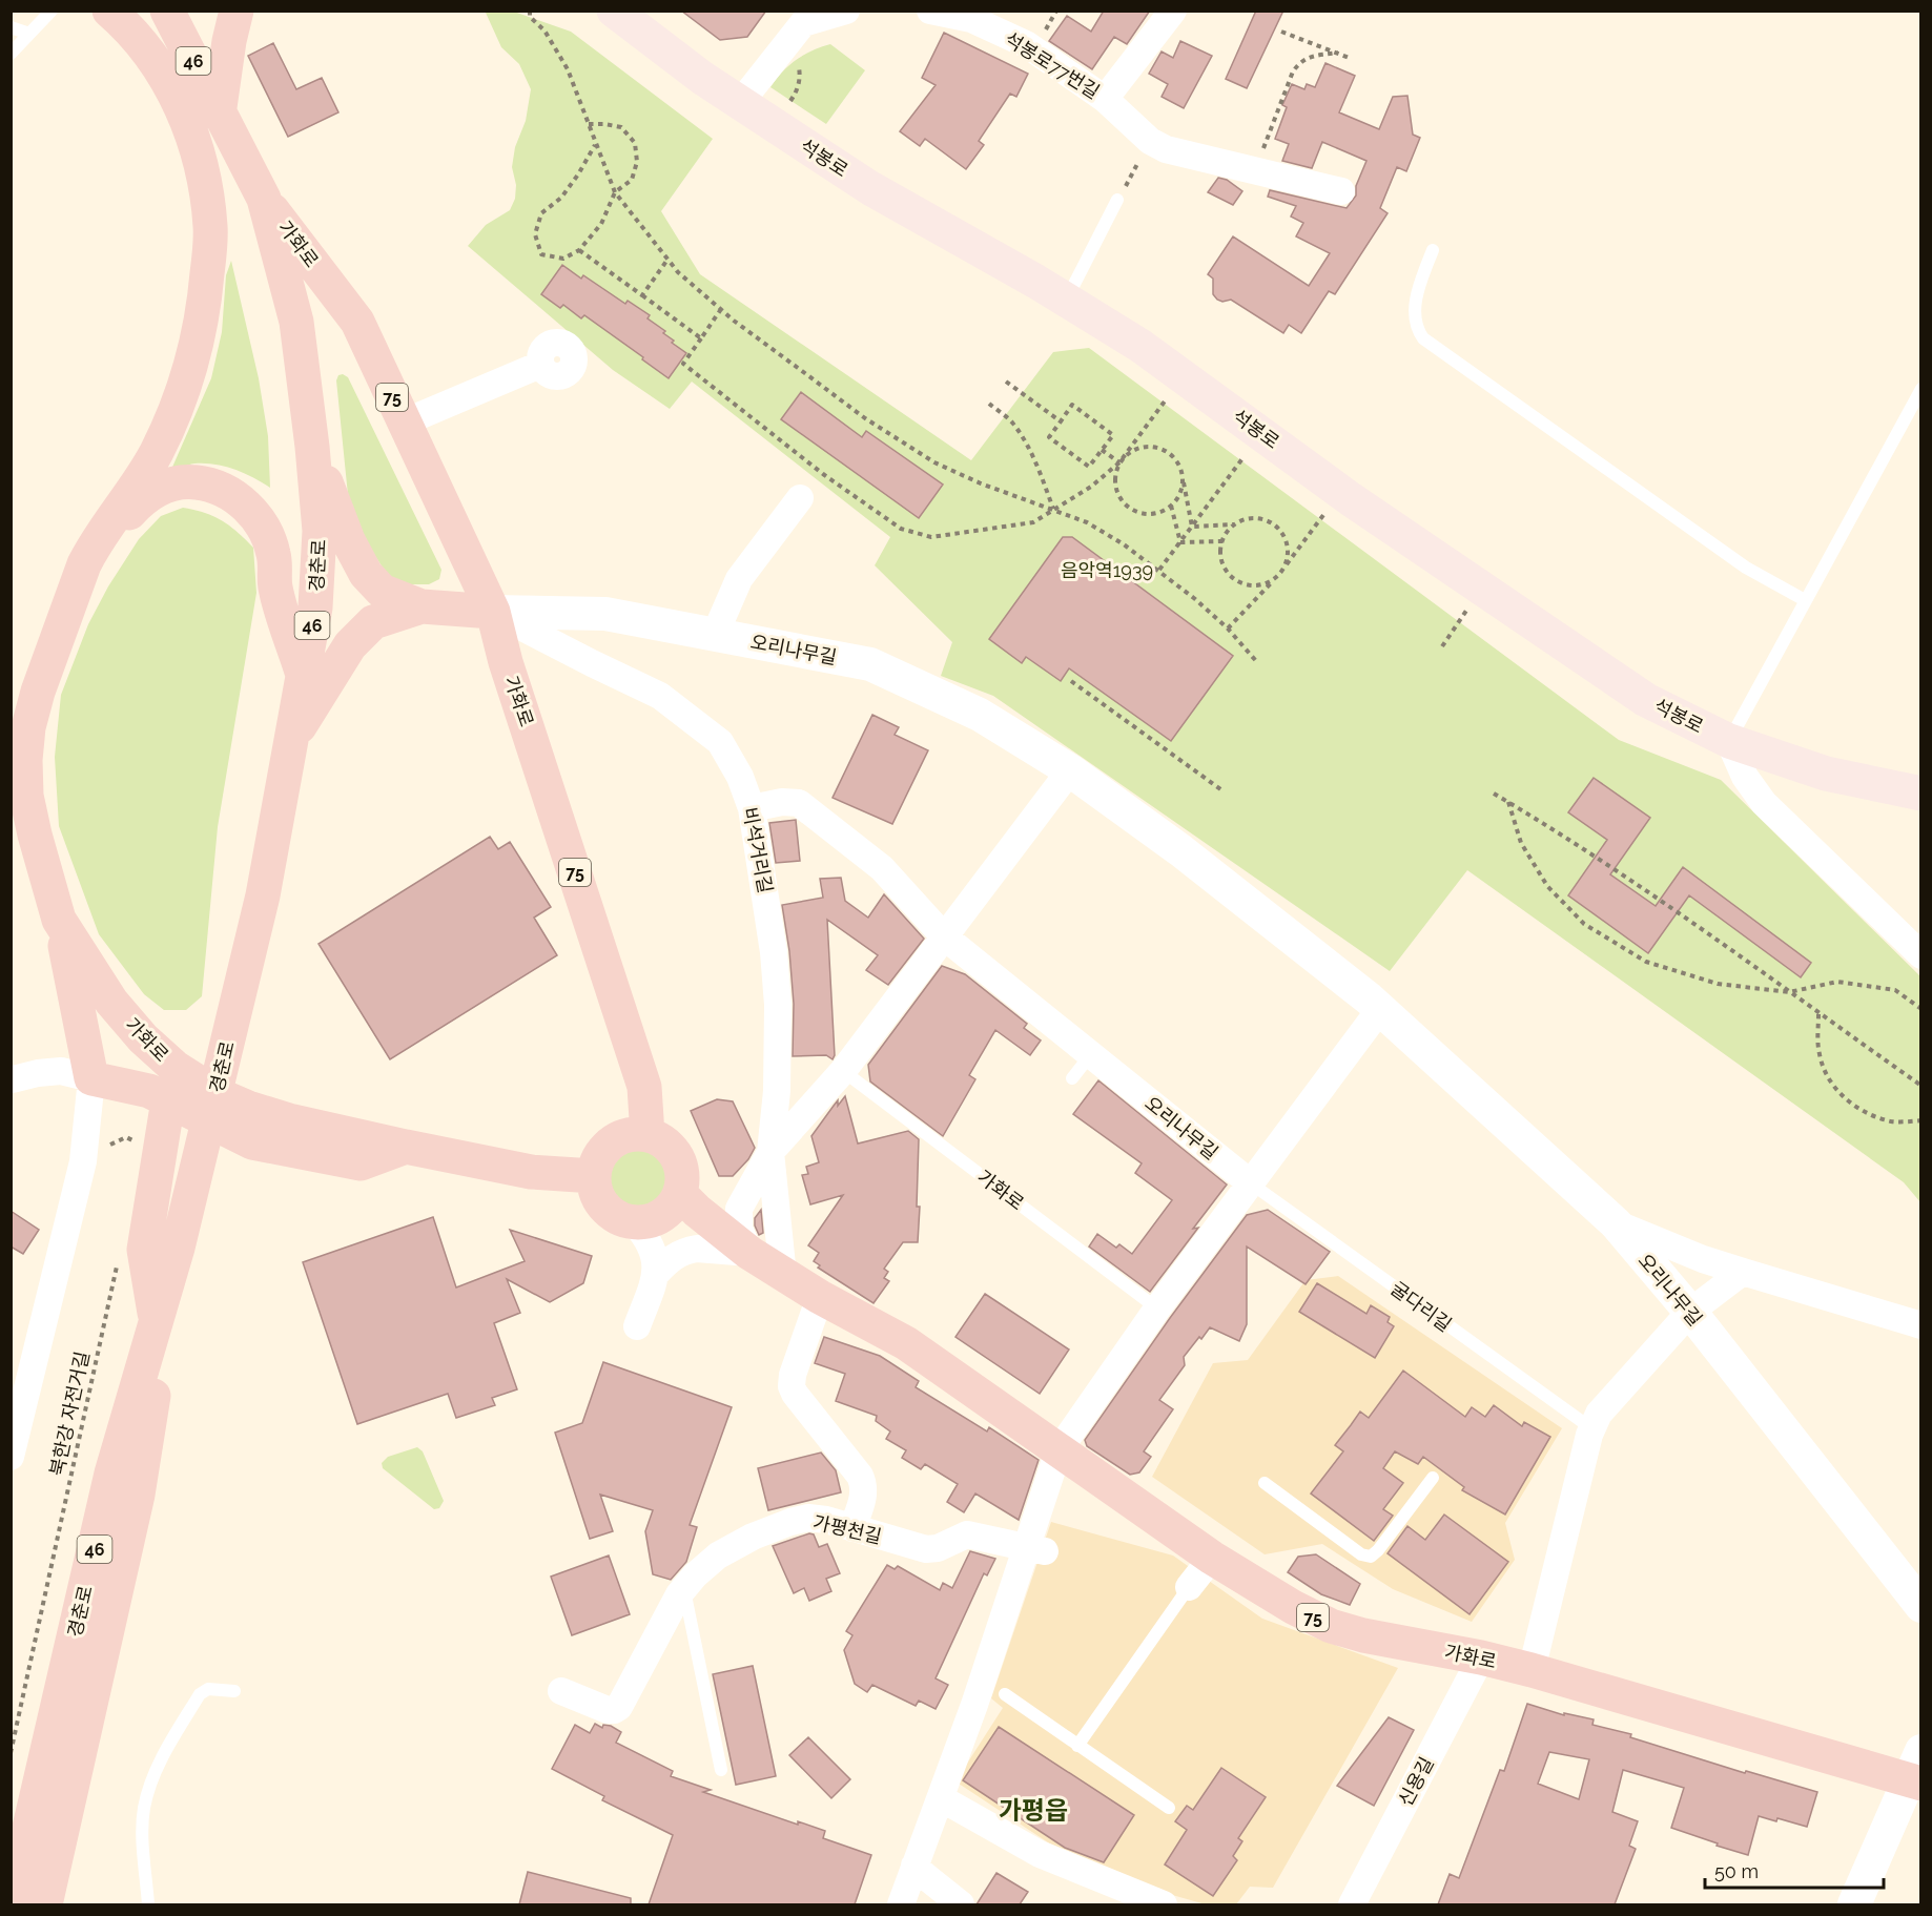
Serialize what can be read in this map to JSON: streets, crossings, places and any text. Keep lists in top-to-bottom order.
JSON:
{
  "streets": {
    "main road": [
      "46",
      "석봉로",
      "가화로",
      "75",
      "경춘로"
    ],
    "street": [
      "석봉로77번길",
      "오리나무길",
      "비석거리길",
      "가평천길",
      "신용길"
    ],
    "lane": ["굴다리길"],
    "path": ["북한강 자전거길"]
  },
  "crossings": [
    ["가화로", "경춘로"],
    ["가화로", "오리나무길"],
    ["가화로", "비석거리길"],
    ["가화로", "신용길"],
    ["오리나무길", "비석거리길"],
    ["오리나무길", "굴다리길"]
  ],
  "districts": ["가평읍"],
  "parks": ["음악역1939"],
  "scale_bar": "50 m"
}
